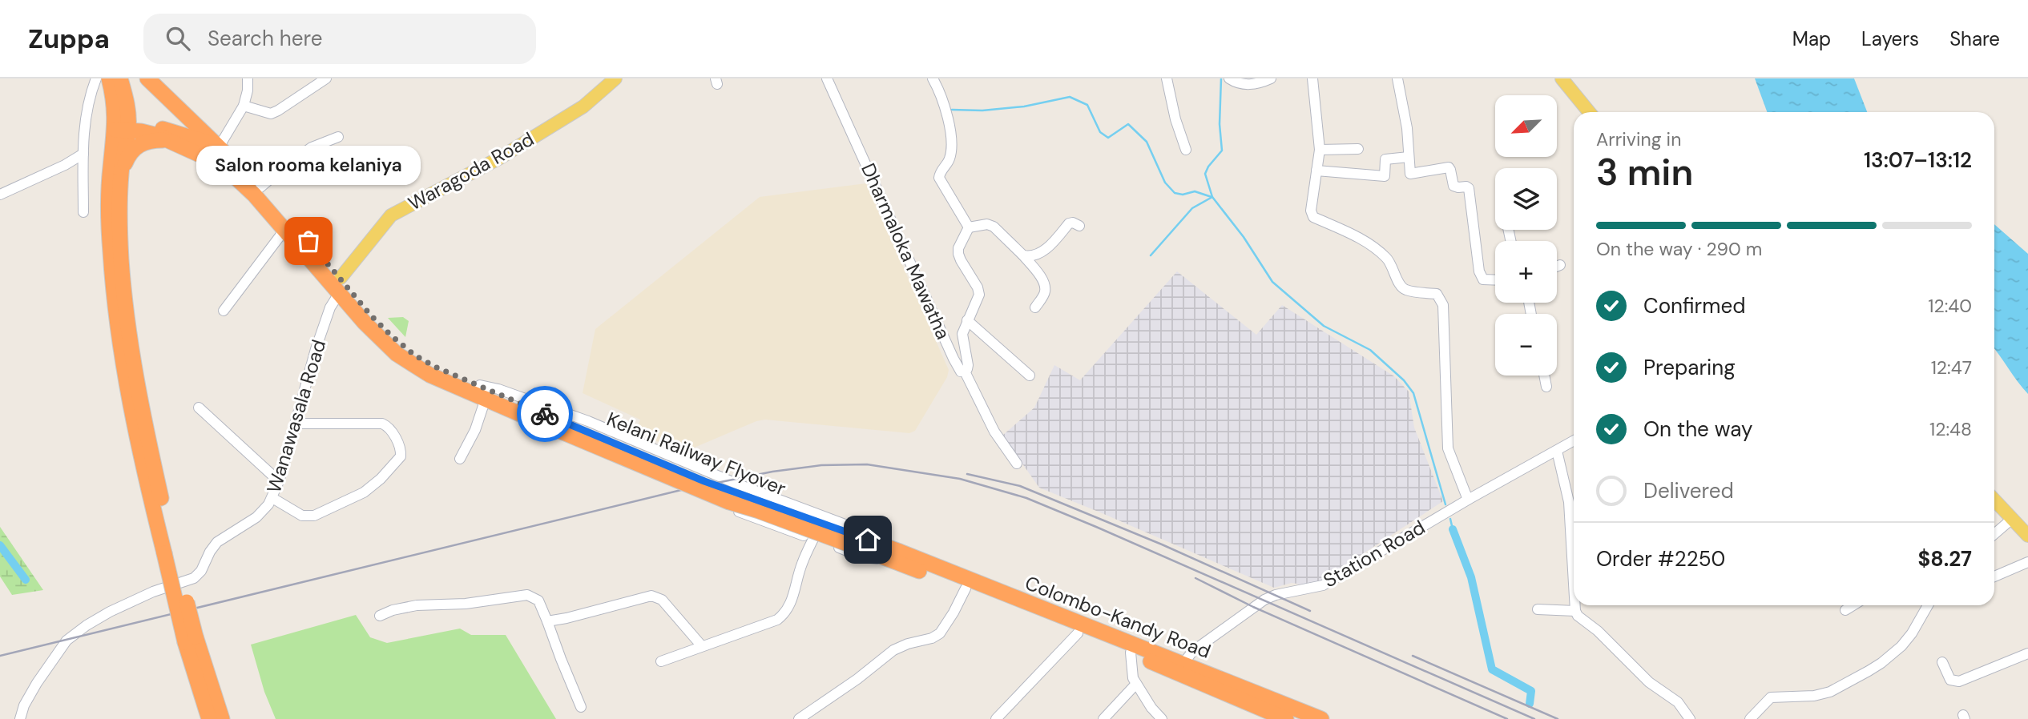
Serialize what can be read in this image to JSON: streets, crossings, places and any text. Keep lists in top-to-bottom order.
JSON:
{
  "streets": {
    "highway": ["Kelani Railway Flyover", "Colombo-Kandy Road"],
    "main road": ["Waragoda Road"],
    "street": ["Dharmaloka Mawatha", "Wanawasala Road", "Station Road"]
  },
  "crossings": [
    ["Waragoda Road", "Wanawasala Road"],
    ["Kelani Railway Flyover", "Colombo-Kandy Road"],
    ["Station Road", "Colombo-Kandy Road"]
  ],
  "places": ["Salon rooma kelaniya"],
  "north": "bottom left",
  "page": {
    "header": "Zuppa",
    "search": "Search here",
    "nav": ["Map", "Layers", "Share"],
    "map_buttons": ["+", "−"],
    "heading": ["3 min", "Arriving in", "13:07–13:12"],
    "panel": ["Order #2250", "$8.27"],
    "bubble": "Salon rooma kelaniya",
    "bar": "On the way · 290 m",
    "list": [
      ["Confirmed", "12:40"],
      ["Preparing", "12:47"],
      ["On the way", "12:48"],
      "Delivered"
    ]
  }
}
